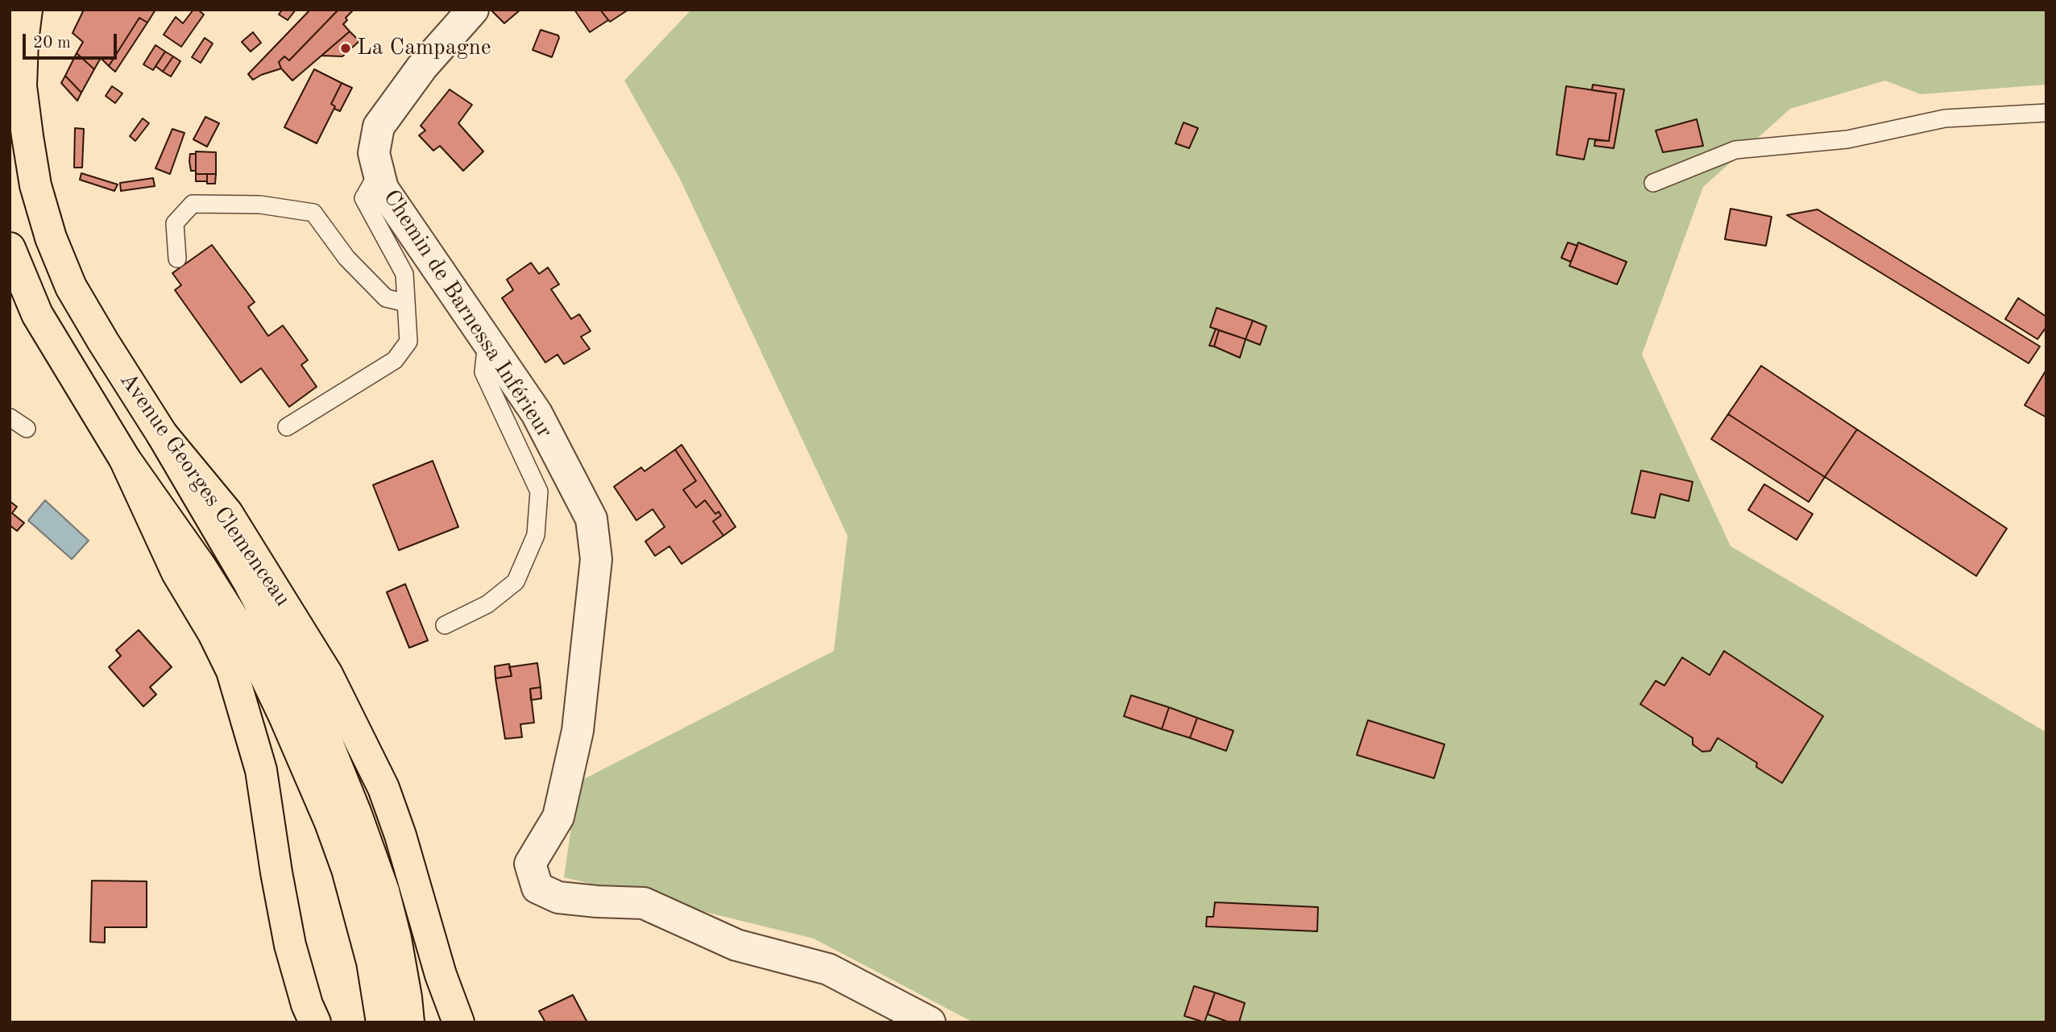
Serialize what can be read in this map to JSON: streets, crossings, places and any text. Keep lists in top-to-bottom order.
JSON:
{
  "streets": {
    "main road": ["Avenue Georges Clemenceau"],
    "street": ["Chemin de Barnessa Inférieur"]
  },
  "places": ["La Campagne"],
  "scale_bar": "20 m"
}
